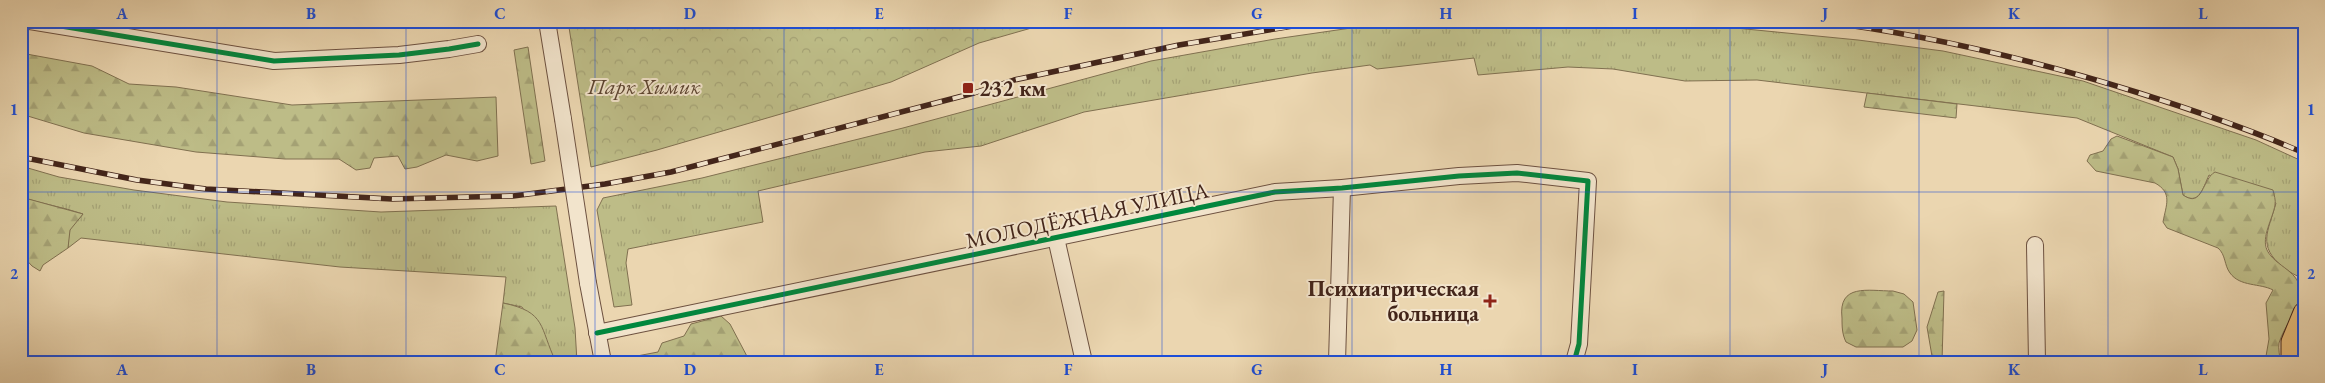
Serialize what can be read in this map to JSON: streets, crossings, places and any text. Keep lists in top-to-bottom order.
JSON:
{
  "streets": {
    "street": ["МОЛОДЁЖНАЯ УЛИЦА"]
  },
  "parks": ["Парк Химик"],
  "places": {
    "transit": ["232 км"],
    "health": ["Психиатрическая больница"]
  },
  "grid": {
    "columns": [
      "A",
      "B",
      "C",
      "D",
      "E",
      "F",
      "G",
      "H",
      "I",
      "J",
      "K",
      "L"
    ],
    "rows": ["1", "2"]
  }
}
